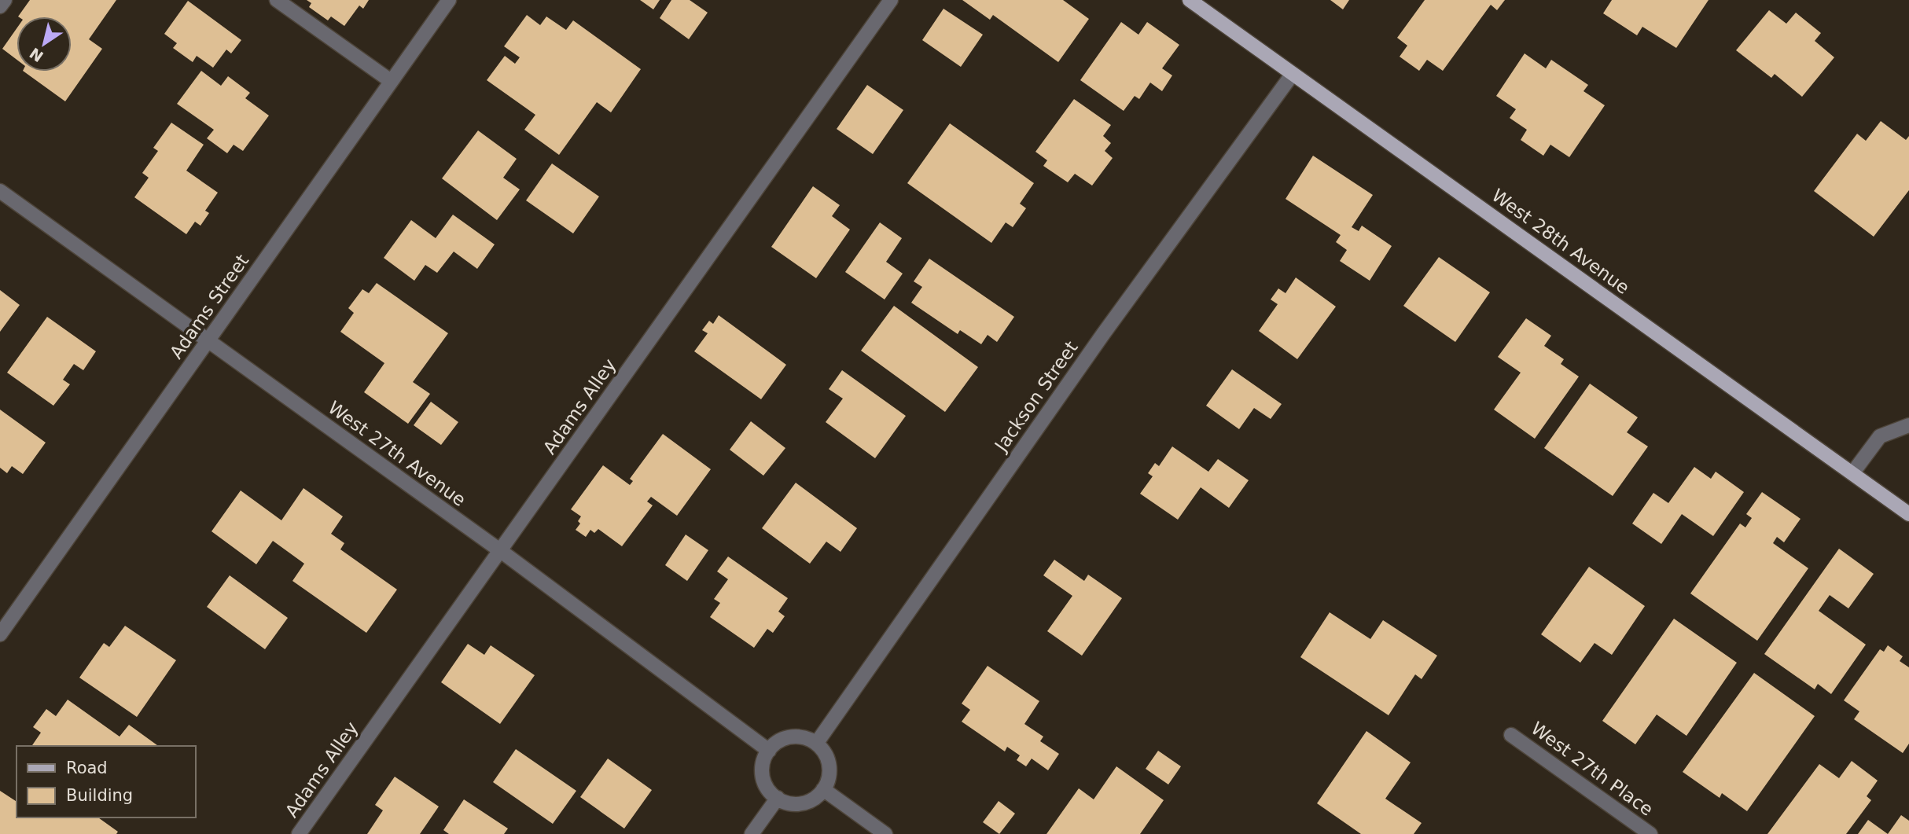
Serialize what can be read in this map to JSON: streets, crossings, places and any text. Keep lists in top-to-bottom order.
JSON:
{
  "streets": {
    "main road": ["West 28th Avenue"],
    "street": [
      "Adams Street",
      "Jackson Street",
      "Adams Alley",
      "West 27th Avenue",
      "West 27th Place"
    ]
  },
  "crossings": [
    ["West 28th Avenue", "Jackson Street"],
    ["Adams Street", "West 27th Avenue"],
    ["Jackson Street", "West 27th Avenue"],
    ["Adams Alley", "West 27th Avenue"]
  ],
  "legend": ["Road", "Building"],
  "north": "bottom left"
}
